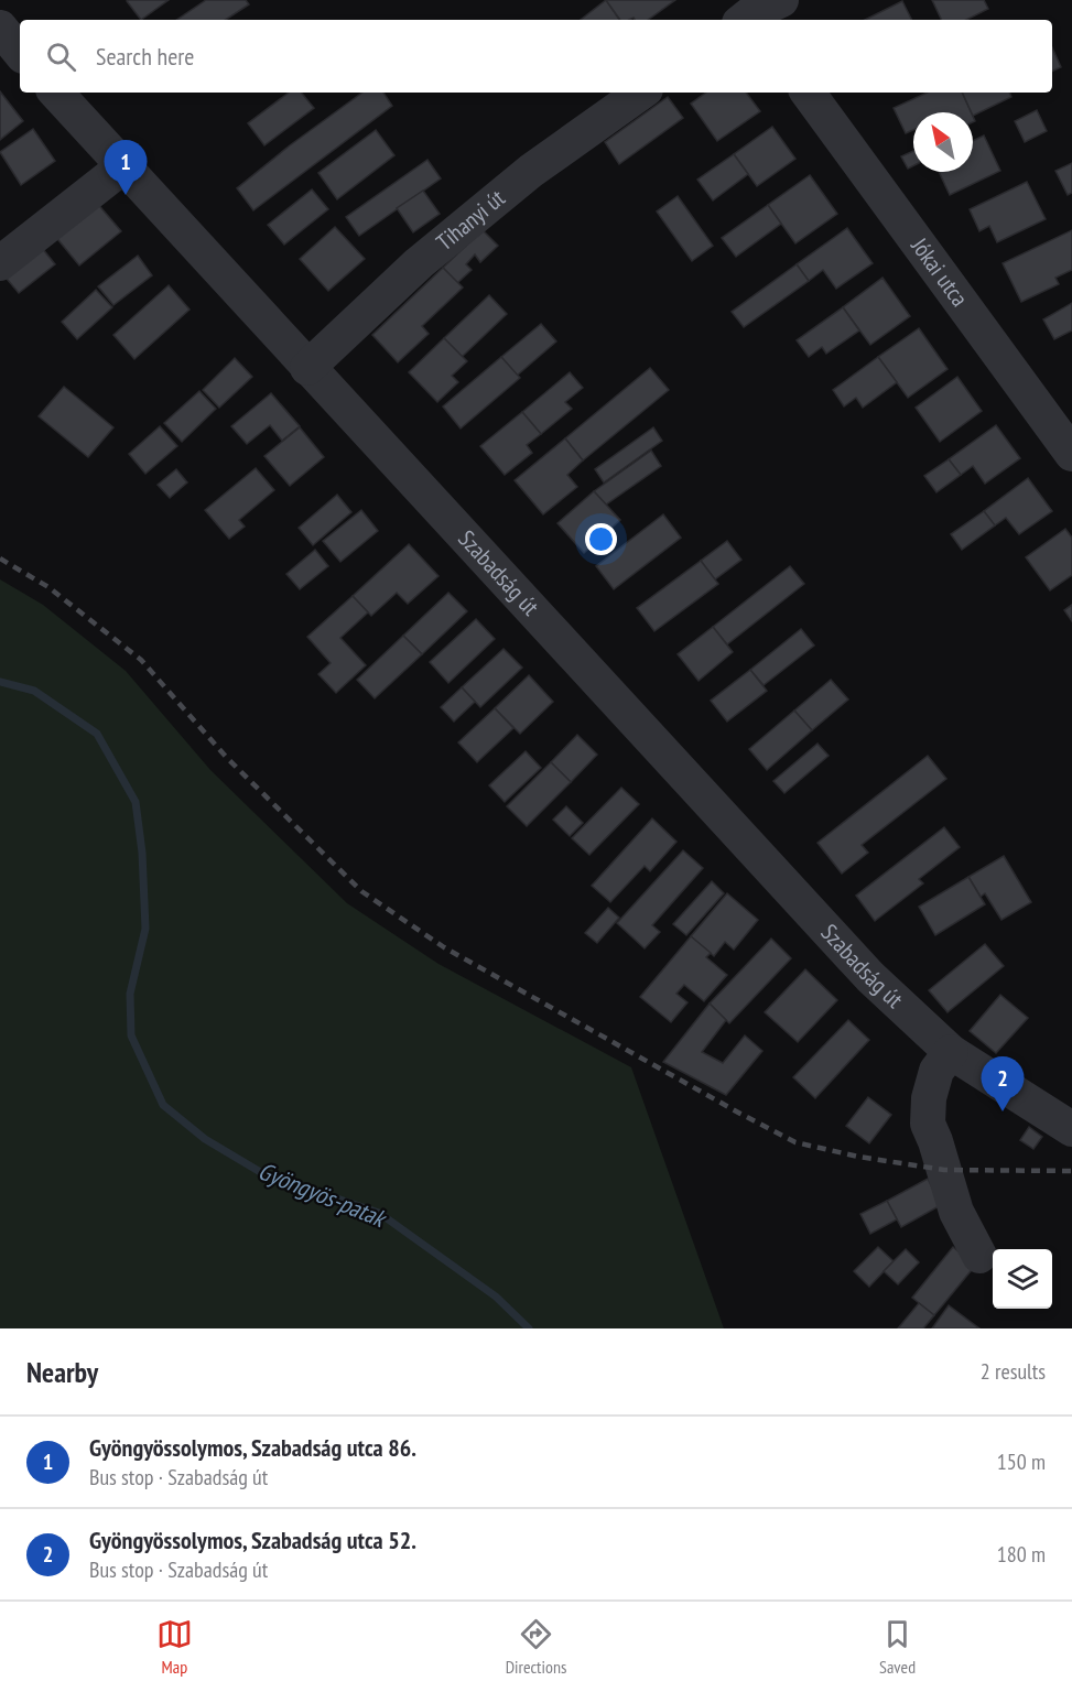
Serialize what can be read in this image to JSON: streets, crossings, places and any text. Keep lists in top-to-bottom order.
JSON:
{
  "streets": {
    "street": ["Tihanyi út", "Jókai utca", "Szabadság út"]
  },
  "crossings": [
    ["Tihanyi út", "Szabadság út"]
  ],
  "water": ["Gyöngyös-patak"],
  "north": "top left",
  "page": {
    "search": "Search here",
    "pins": ["1", "2"],
    "heading": ["Nearby", "2 results"],
    "list": [
      {
        "mark": "1",
        "name": "Gyöngyössolymos, Szabadság utca 86.",
        "note": "Bus stop · Szabadság út",
        "value": "150 m"
      },
      {
        "mark": "2",
        "name": "Gyöngyössolymos, Szabadság utca 52.",
        "note": "Bus stop · Szabadság út",
        "value": "180 m"
      }
    ],
    "nav": ["Map", "Directions", "Saved"]
  }
}
